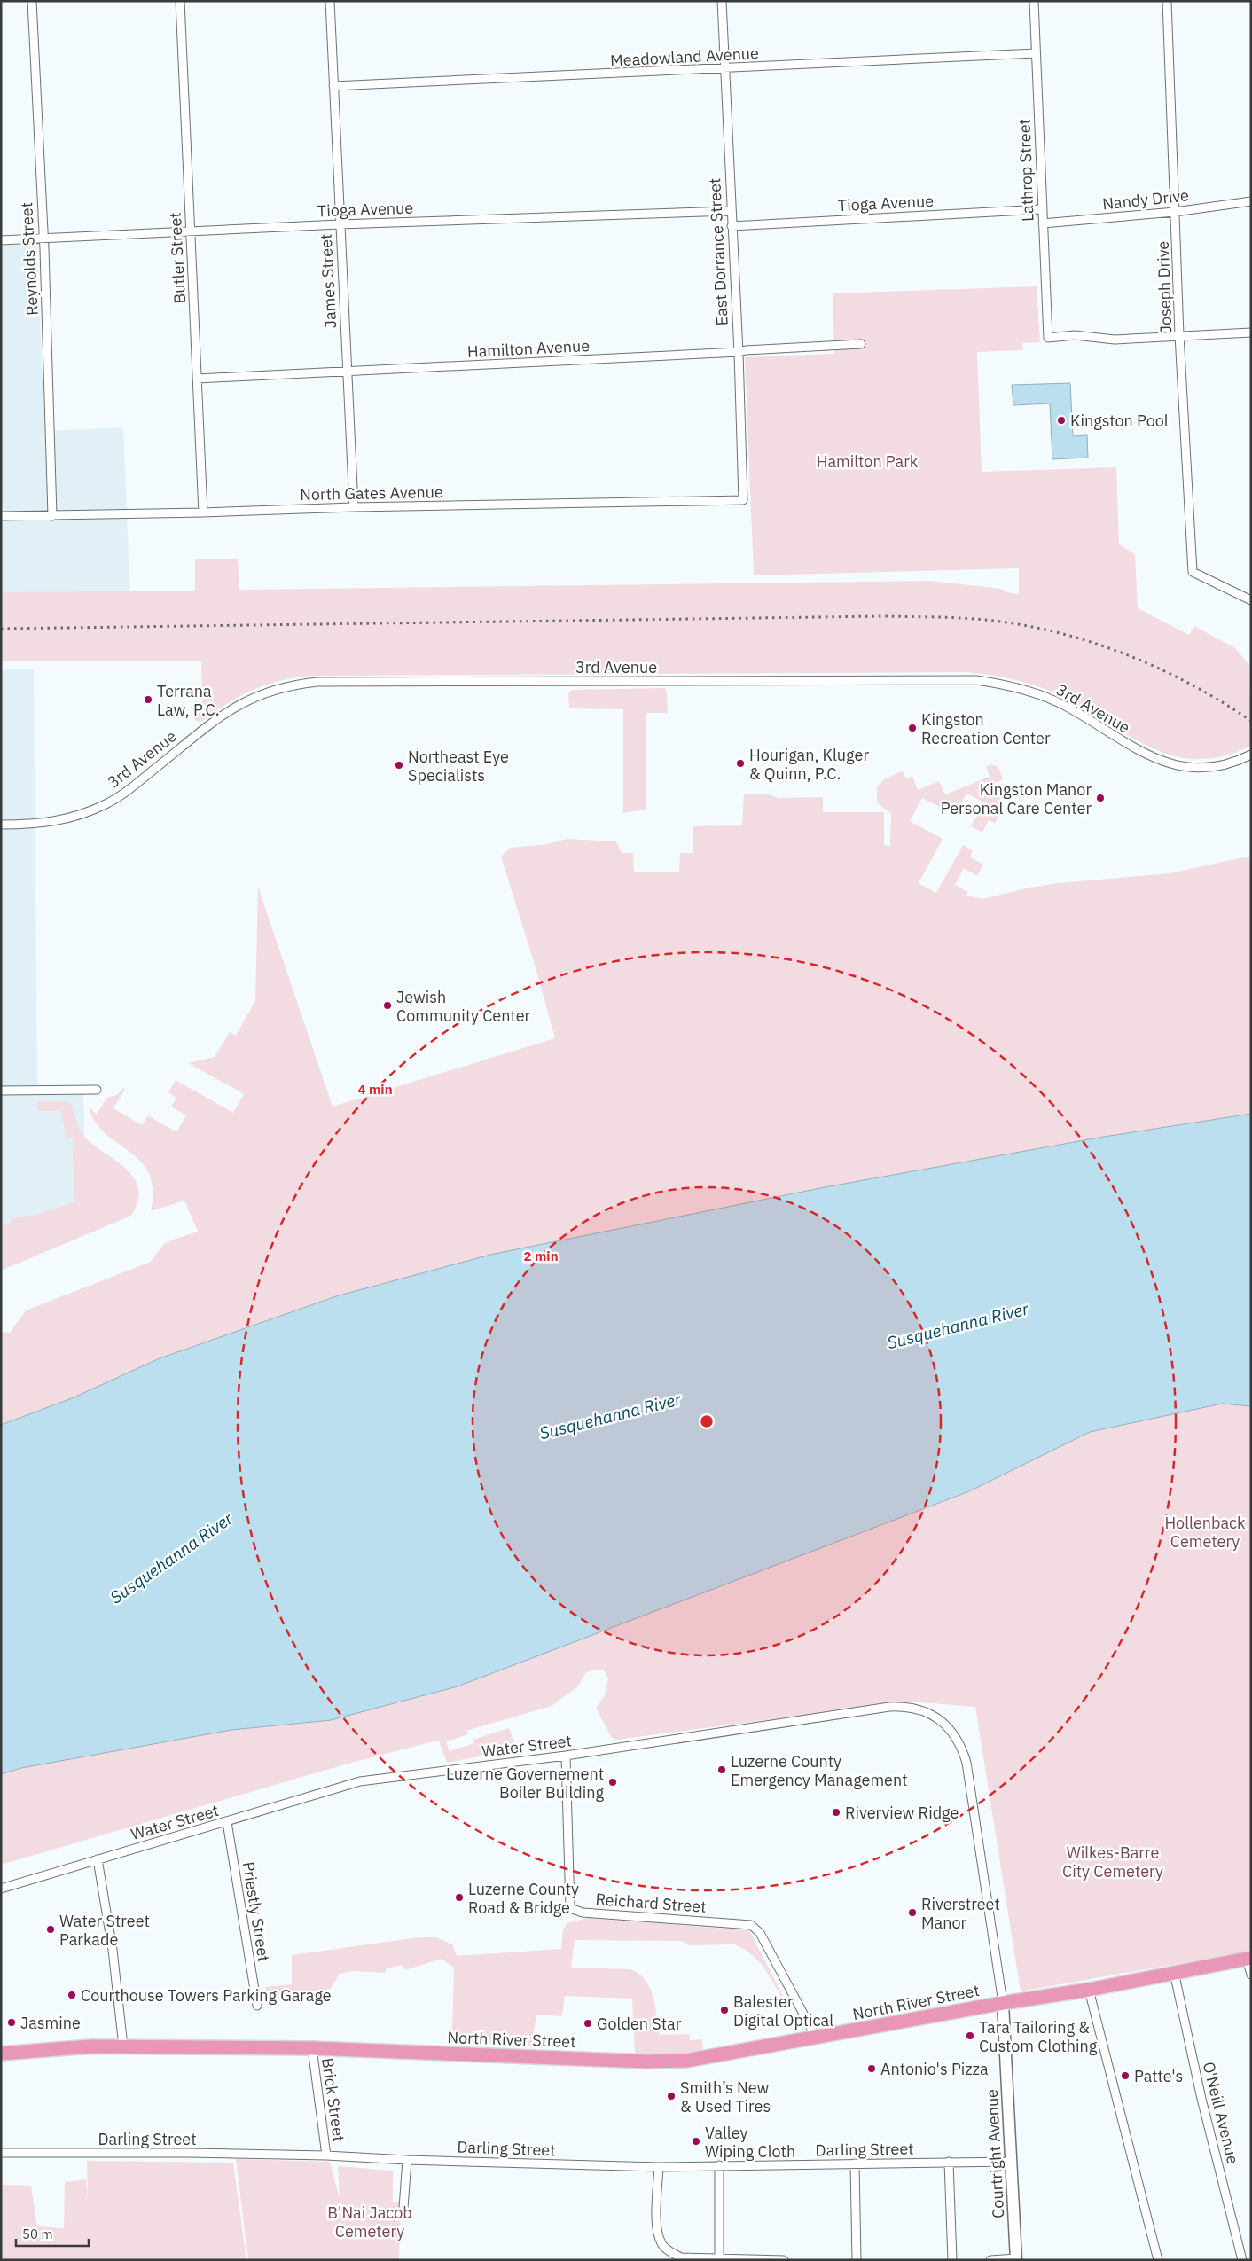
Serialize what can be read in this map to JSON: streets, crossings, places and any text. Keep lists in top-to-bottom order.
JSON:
{
  "streets": {
    "main road": ["North River Street", "Courtright Avenue"],
    "street": [
      "Meadowland Avenue",
      "Lathrop Street",
      "Nandy Drive",
      "Tioga Avenue",
      "East Dorrance Street",
      "Butler Street",
      "Reynolds Street",
      "James Street",
      "Joseph Drive",
      "Hamilton Avenue",
      "North Gates Avenue",
      "3rd Avenue",
      "Water Street",
      "Reichard Street",
      "Priestly Street",
      "Brick Street",
      "O'Neill Avenue",
      "Darling Street"
    ]
  },
  "crossings": [
    ["Meadowland Avenue", "Lathrop Street"],
    ["Meadowland Avenue", "East Dorrance Street"],
    ["Meadowland Avenue", "James Street"],
    ["Lathrop Street", "Nandy Drive"],
    ["Lathrop Street", "Tioga Avenue"],
    ["Lathrop Street", "Joseph Drive"],
    ["Nandy Drive", "Joseph Drive"],
    ["Tioga Avenue", "East Dorrance Street"],
    ["Tioga Avenue", "Butler Street"],
    ["Tioga Avenue", "Reynolds Street"],
    ["Tioga Avenue", "James Street"],
    ["East Dorrance Street", "Hamilton Avenue"],
    ["East Dorrance Street", "North Gates Avenue"],
    ["Butler Street", "Hamilton Avenue"],
    ["Butler Street", "North Gates Avenue"],
    ["Reynolds Street", "North Gates Avenue"],
    ["James Street", "Hamilton Avenue"],
    ["James Street", "North Gates Avenue"],
    ["Water Street", "Reichard Street"],
    ["Water Street", "Priestly Street"],
    ["Water Street", "Courtright Avenue"],
    ["Reichard Street", "North River Street"],
    ["North River Street", "Brick Street"],
    ["North River Street", "O'Neill Avenue"],
    ["North River Street", "Courtright Avenue"],
    ["Brick Street", "Darling Street"],
    ["Darling Street", "Courtright Avenue"]
  ],
  "water": ["Susquehanna River"],
  "parks": [
    "Hamilton Park",
    "Hollenback Cemetery",
    "Wilkes-Barre City Cemetery",
    "B'Nai Jacob Cemetery"
  ],
  "places": [
    "Kingston Pool",
    "Terrana Law, P.C.",
    "Kingston Recreation Center",
    "Hourigan, Kluger & Quinn, P.C.",
    "Northeast Eye Specialists",
    "Kingston Manor Personal Care Center",
    "Jewish Community Center",
    "Luzerne County Emergency Management",
    "Luzerne Governement Boiler Building",
    "Riverview Ridge",
    "Luzerne County Road & Bridge",
    "Riverstreet Manor",
    "Water Street Parkade",
    "Courthouse Towers Parking Garage",
    "Balester Digital Optical",
    "Jasmine",
    "Golden Star",
    "Tara Tailoring & Custom Clothing",
    "Antonio's Pizza",
    "Patte's",
    "Smith’s New & Used Tires",
    "Valley Wiping Cloth"
  ],
  "scale_bar": "50 m",
  "rings": ["4 min", "2 min"]
}
